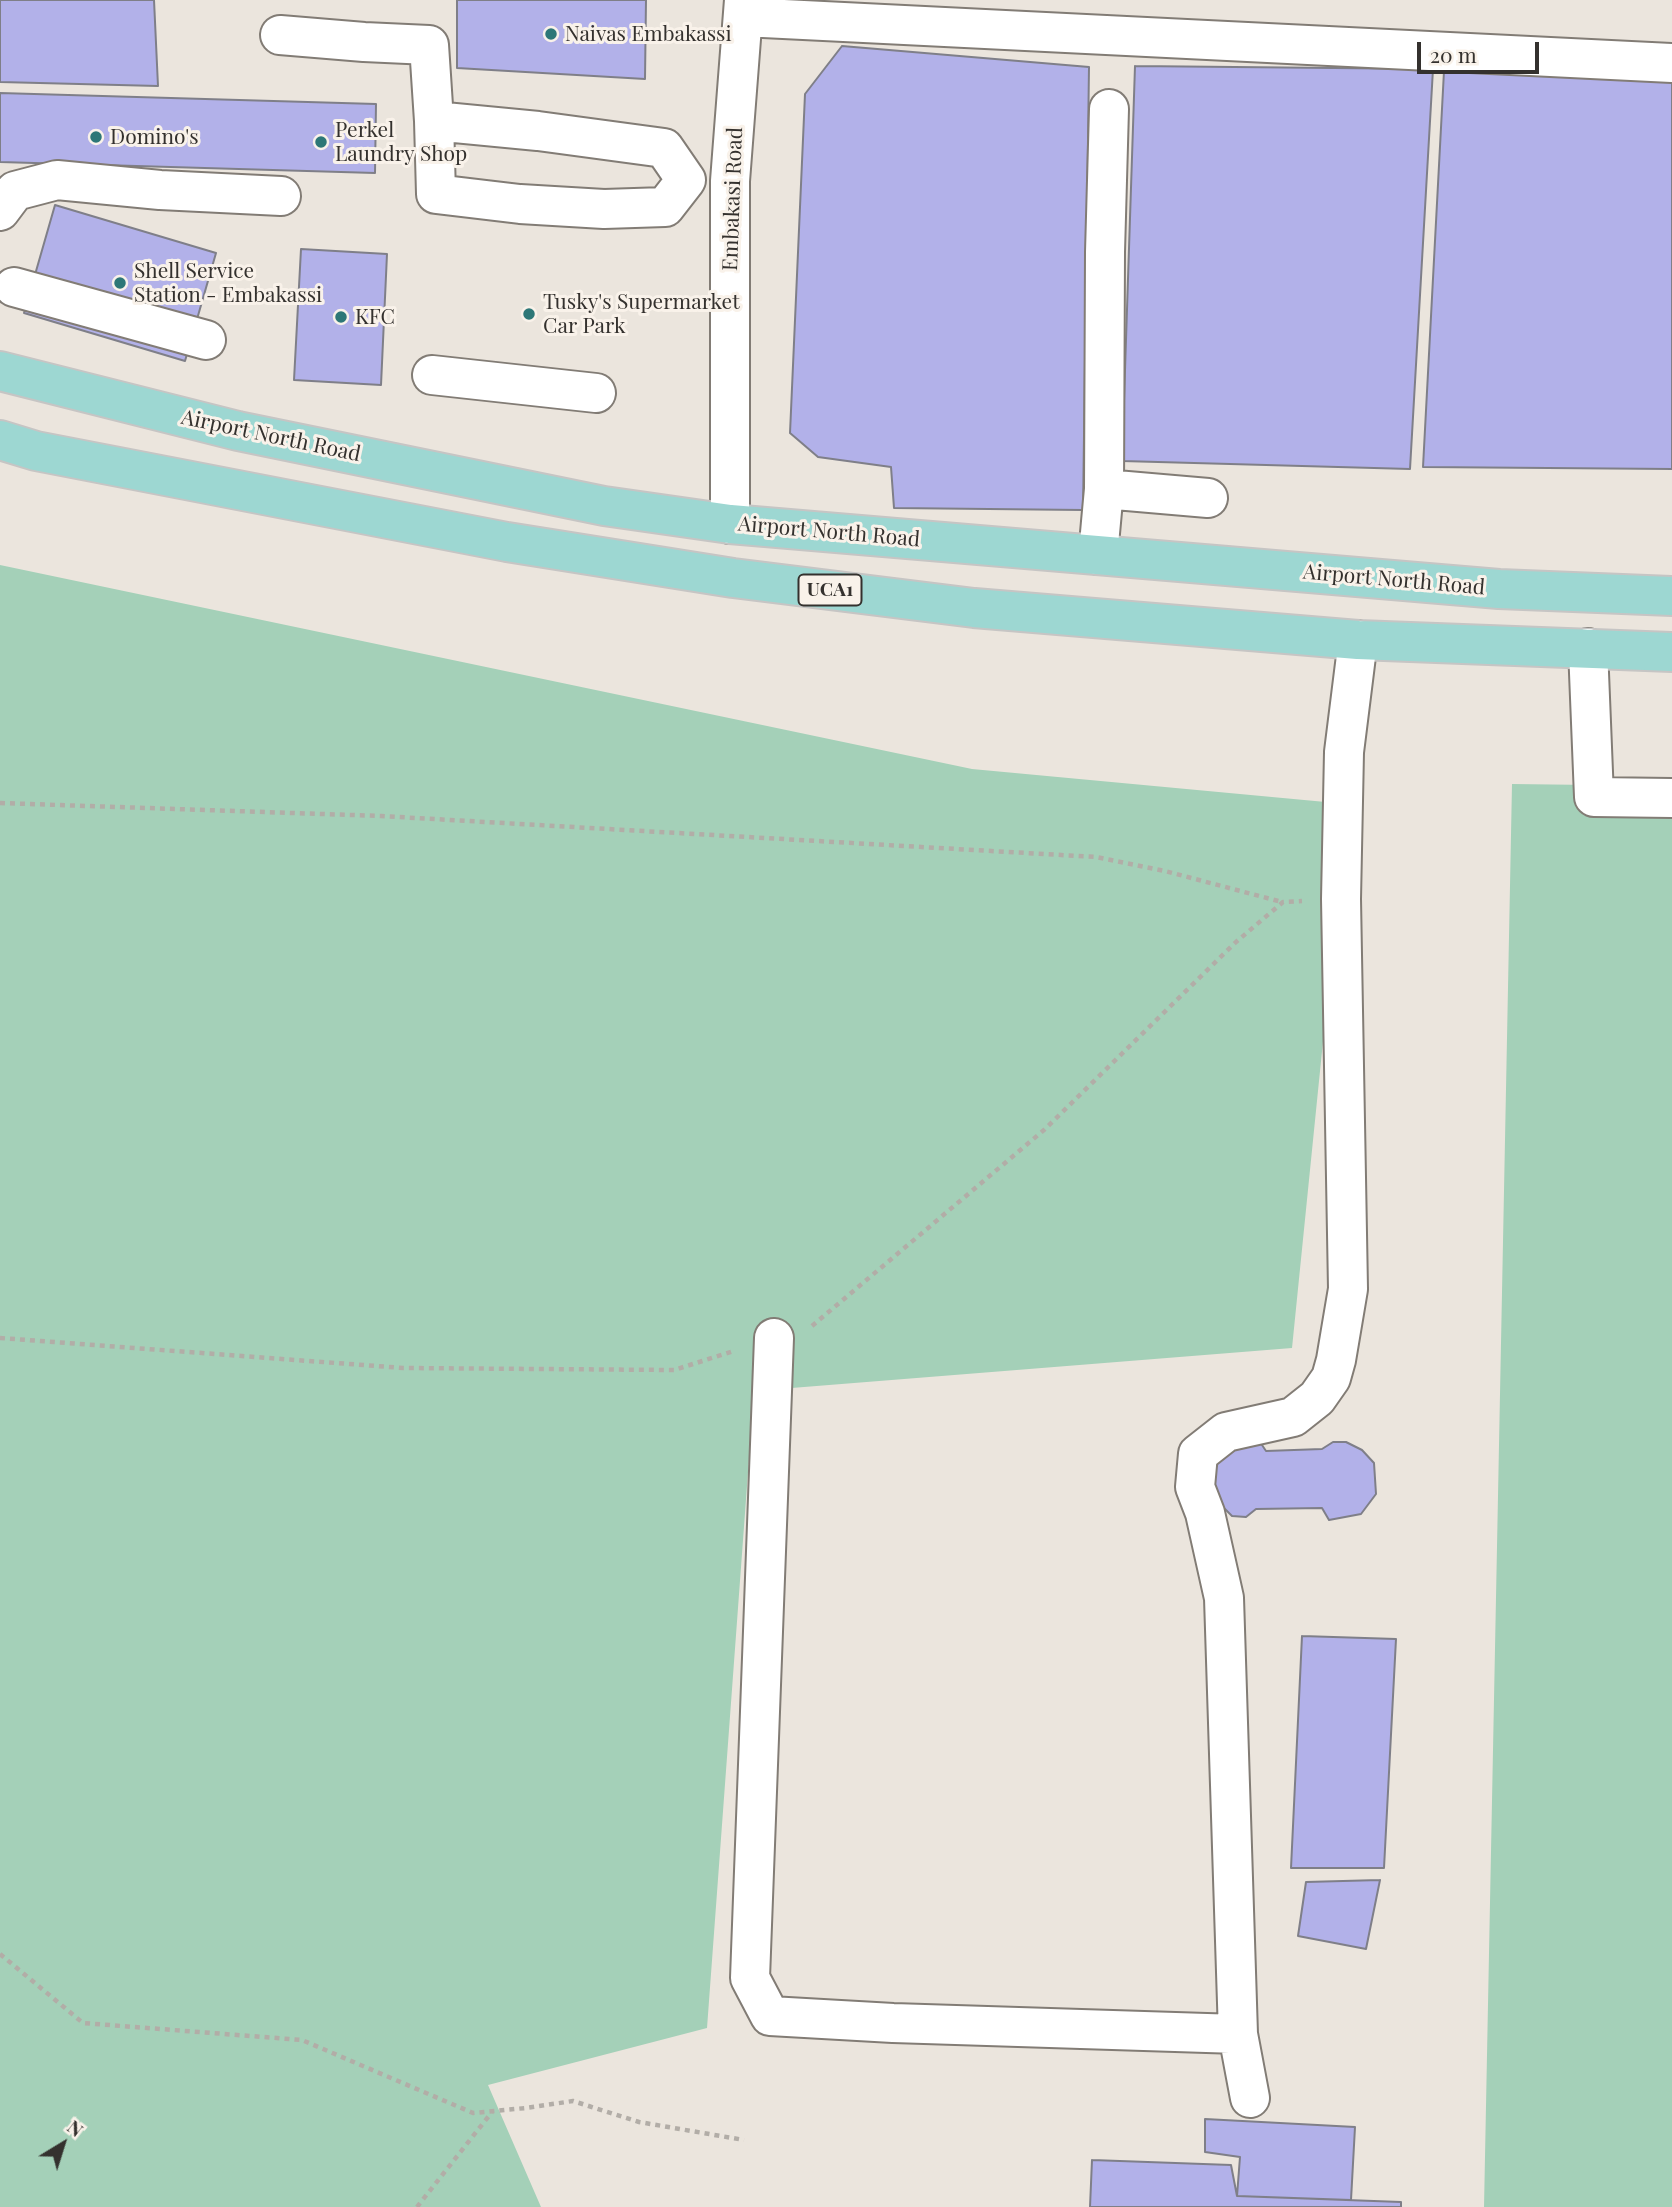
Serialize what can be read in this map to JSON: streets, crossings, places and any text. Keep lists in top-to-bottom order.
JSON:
{
  "streets": {
    "main road": ["Airport North Road", "UCA1"],
    "street": ["Embakasi Road"]
  },
  "crossings": [
    ["Embakasi Road", "Airport North Road"]
  ],
  "places": [
    "Naivas Embakassi",
    "Domino's",
    "Perkel Laundry Shop",
    "Shell Service Station - Embakassi",
    "Tusky's Supermarket Car Park",
    "KFC"
  ],
  "scale_bar": "20 m",
  "north": "top right"
}
